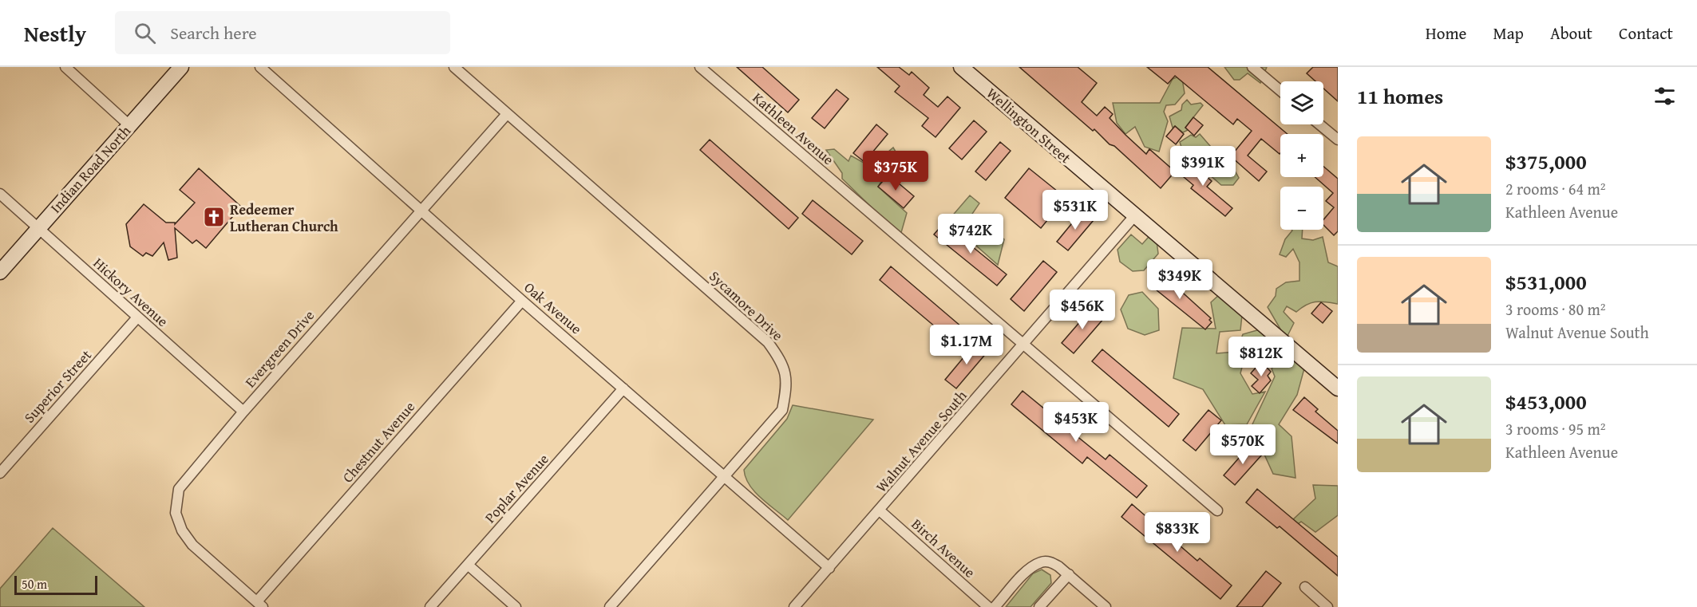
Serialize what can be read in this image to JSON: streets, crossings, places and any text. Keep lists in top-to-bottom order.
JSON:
{
  "streets": {
    "main road": ["Wellington Street", "Indian Road North"],
    "street": [
      "Kathleen Avenue",
      "Hickory Avenue",
      "Sycamore Drive",
      "Oak Avenue",
      "Evergreen Drive",
      "Superior Street",
      "Walnut Avenue South",
      "Chestnut Avenue",
      "Poplar Avenue",
      "Birch Avenue"
    ]
  },
  "crossings": [
    ["Wellington Street", "Walnut Avenue South"],
    ["Kathleen Avenue", "Walnut Avenue South"],
    ["Indian Road North", "Hickory Avenue"],
    ["Hickory Avenue", "Evergreen Drive"],
    ["Hickory Avenue", "Superior Street"],
    ["Sycamore Drive", "Oak Avenue"],
    ["Sycamore Drive", "Evergreen Drive"],
    ["Oak Avenue", "Evergreen Drive"],
    ["Oak Avenue", "Walnut Avenue South"],
    ["Oak Avenue", "Chestnut Avenue"],
    ["Oak Avenue", "Poplar Avenue"],
    ["Evergreen Drive", "Chestnut Avenue"],
    ["Walnut Avenue South", "Birch Avenue"]
  ],
  "places": {
    "church": ["Redeemer Lutheran Church"]
  },
  "scale_bar": "50 m",
  "page": {
    "header": "Nestly",
    "search": "Search here",
    "nav": [
      "Home",
      "Map",
      "About",
      "Contact"
    ],
    "heading": "11 homes",
    "map_buttons": ["+", "−"],
    "list": [
      {
        "name": "$375,000",
        "note": "2 rooms · 64 m² · Kathleen Avenue"
      },
      {
        "name": "$531,000",
        "note": "3 rooms · 80 m² · Walnut Avenue South"
      },
      {
        "name": "$453,000",
        "note": "3 rooms · 95 m² · Kathleen Avenue"
      }
    ],
    "price": [
      "$391K",
      "$375K",
      "$531K",
      "$742K",
      "$349K",
      "$456K",
      "$1.17M",
      "$812K",
      "$453K",
      "$570K",
      "$833K"
    ],
    "scale": "50 m"
  }
}
